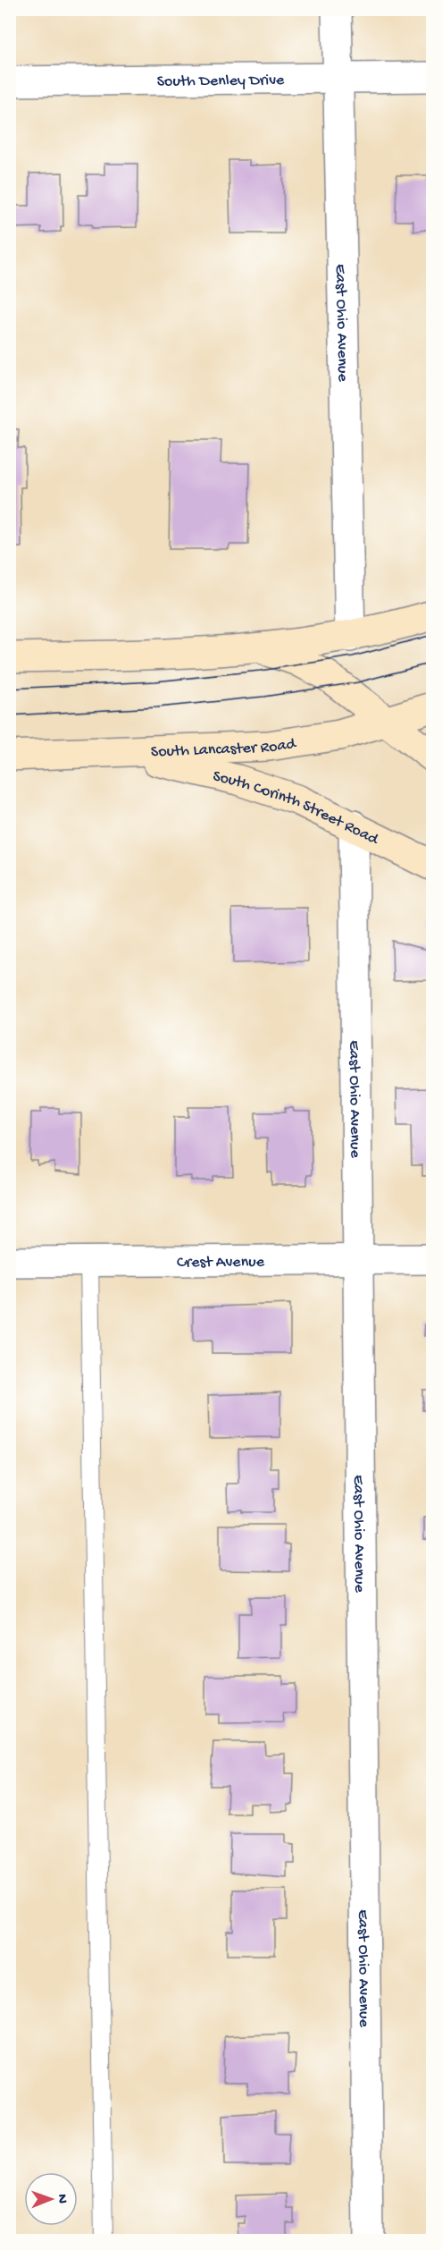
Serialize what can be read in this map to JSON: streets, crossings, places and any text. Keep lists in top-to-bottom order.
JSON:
{
  "streets": {
    "main road": ["South Lancaster Road", "South Corinth Street Road"],
    "street": ["South Denley Drive", "East Ohio Avenue", "Crest Avenue"]
  },
  "crossings": [
    ["South Denley Drive", "East Ohio Avenue"],
    ["East Ohio Avenue", "South Corinth Street Road"],
    ["East Ohio Avenue", "Crest Avenue"],
    ["South Lancaster Road", "South Corinth Street Road"]
  ],
  "north": "right"
}
